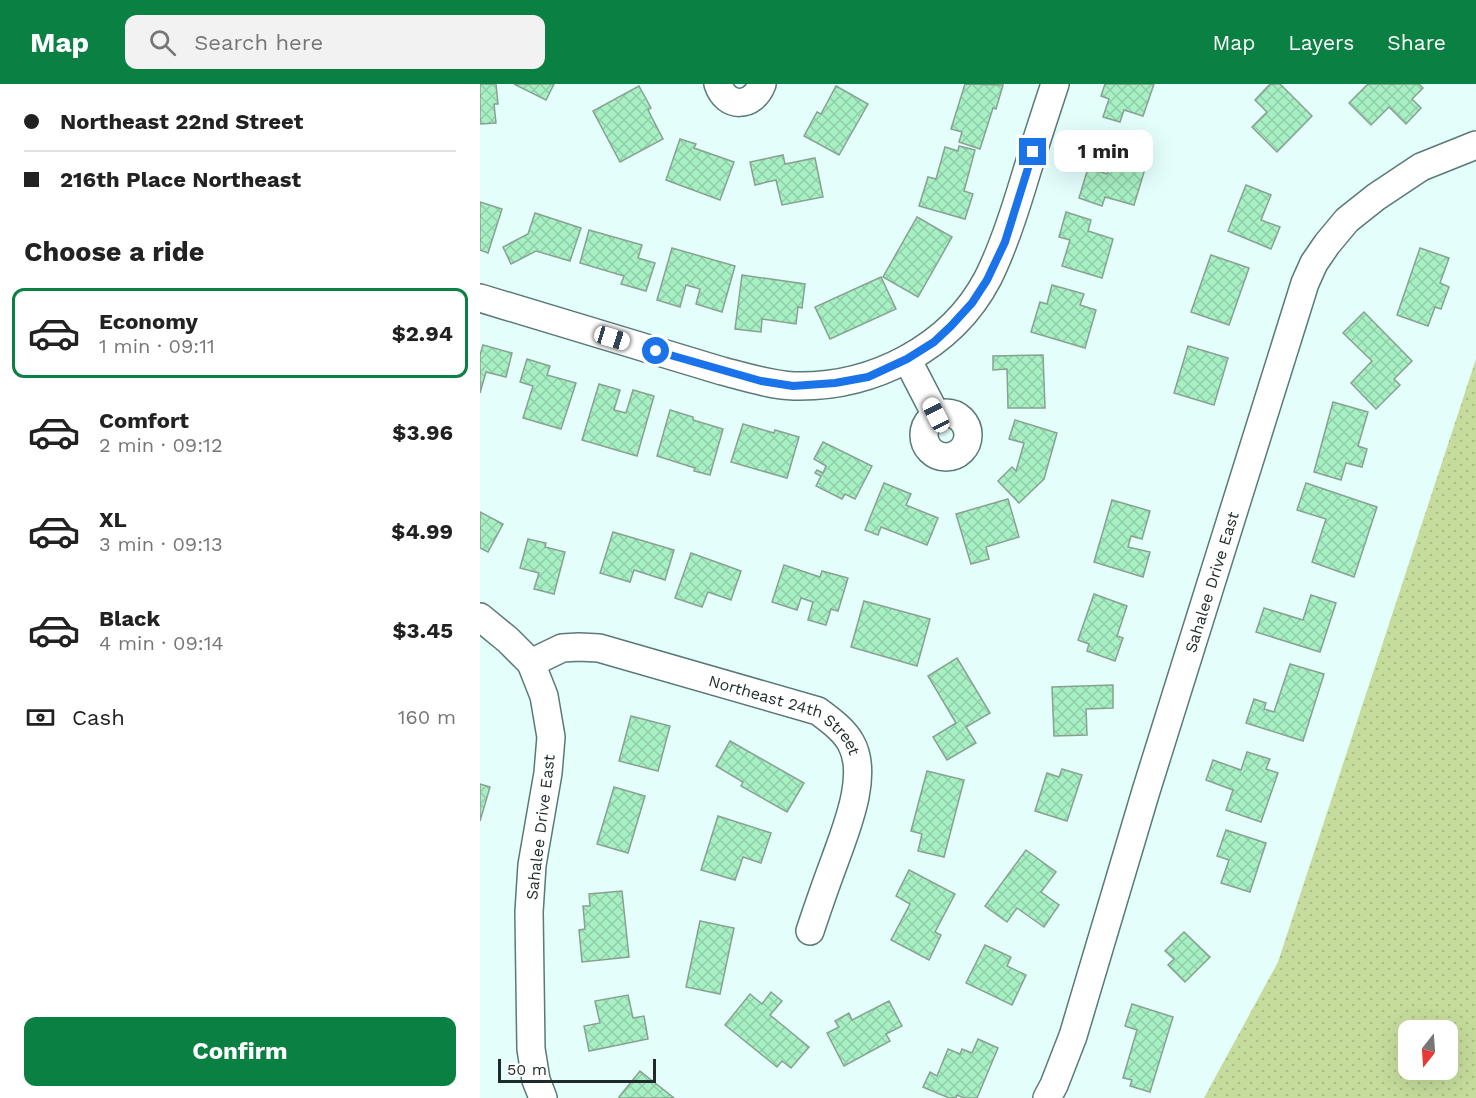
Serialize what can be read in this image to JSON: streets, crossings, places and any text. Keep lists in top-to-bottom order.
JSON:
{
  "streets": {
    "street": ["Sahalee Drive East", "Northeast 24th Street"]
  },
  "crossings": [
    ["Sahalee Drive East", "Northeast 24th Street"]
  ],
  "scale_bar": "50 m",
  "north": "bottom",
  "page": {
    "header": "Map",
    "search": "Search here",
    "nav": ["Map", "Layers", "Share"],
    "banner": ["Northeast 22nd Street", "216th Place Northeast"],
    "bubble": "1 min",
    "heading": "Choose a ride",
    "list": [
      {
        "name": "Economy",
        "note": "1 min · 09:11",
        "value": "$2.94"
      },
      {
        "name": "Comfort",
        "note": "2 min · 09:12",
        "value": "$3.96"
      },
      {
        "name": "XL",
        "note": "3 min · 09:13",
        "value": "$4.99"
      },
      {
        "name": "Black",
        "note": "4 min · 09:14",
        "value": "$3.45"
      }
    ],
    "pay": ["Cash", "160 m"],
    "buttons": "Confirm",
    "scale": "50 m"
  }
}
